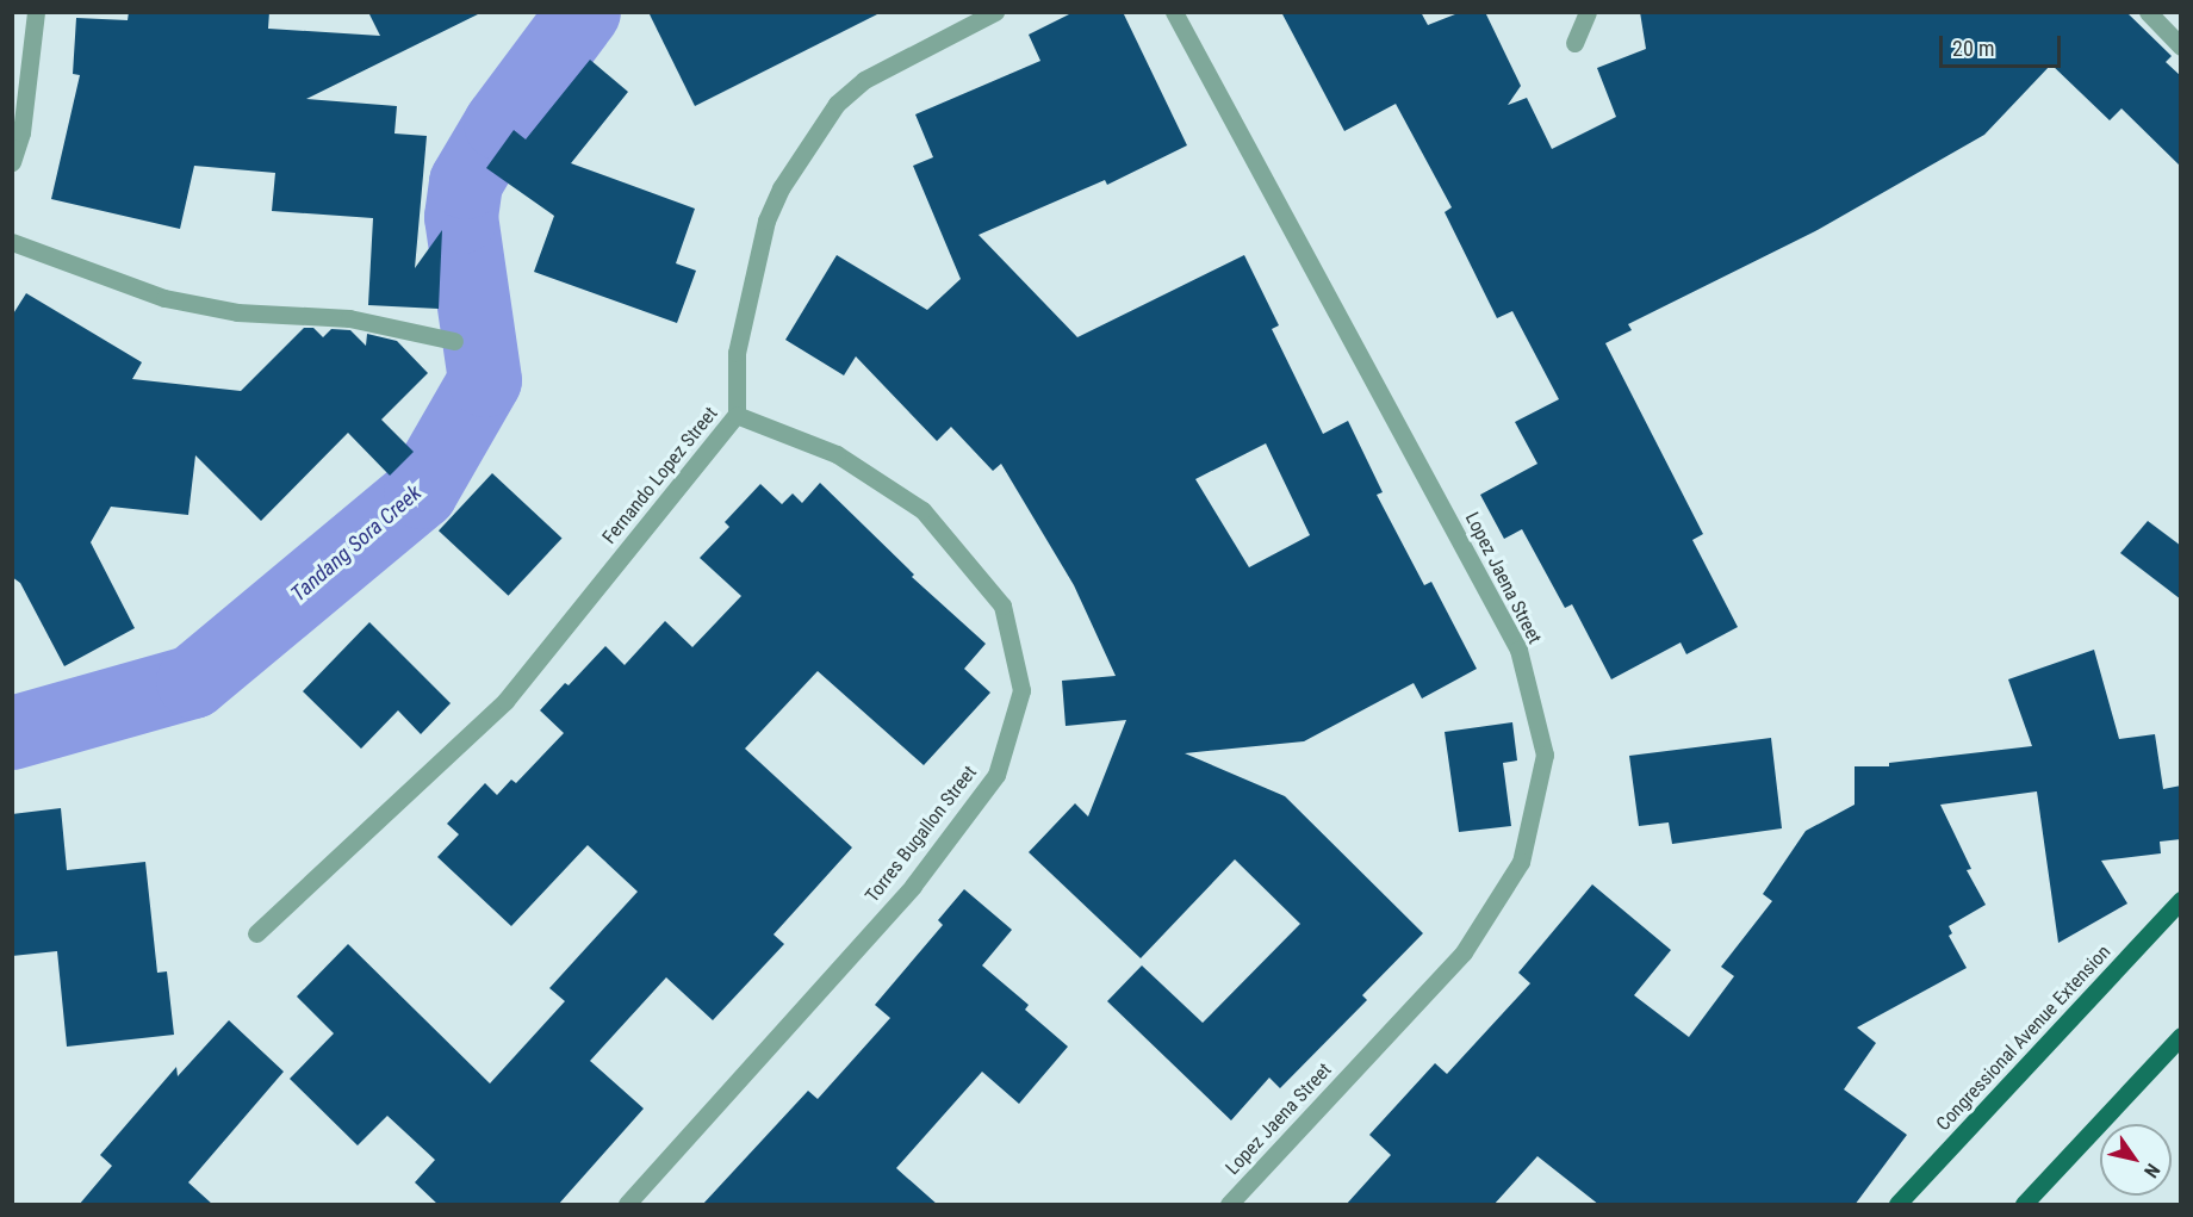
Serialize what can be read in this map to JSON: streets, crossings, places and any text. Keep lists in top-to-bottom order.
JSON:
{
  "streets": {
    "main road": ["Congressional Avenue Extension"],
    "street": ["Fernando Lopez Street", "Lopez Jaena Street", "Torres Bugallon Street"]
  },
  "crossings": [
    ["Fernando Lopez Street", "Torres Bugallon Street"]
  ],
  "water": ["Tandang Sora Creek"],
  "scale_bar": "20 m",
  "north": "bottom right"
}
